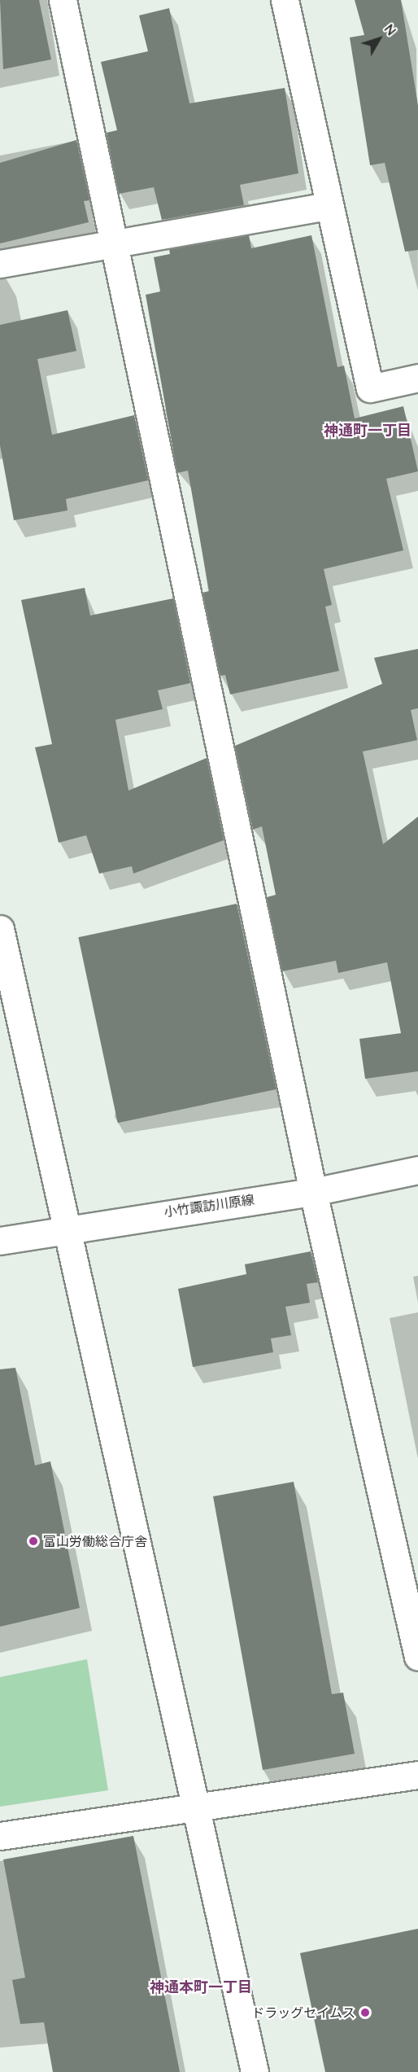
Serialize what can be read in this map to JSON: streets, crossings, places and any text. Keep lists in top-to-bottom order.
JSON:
{
  "streets": {
    "street": ["小竹諏訪川原線"]
  },
  "districts": ["神通町一丁目", "神通本町一丁目"],
  "places": ["富山労働総合庁舎", "ドラッグセイムス"],
  "north": "top right"
}
